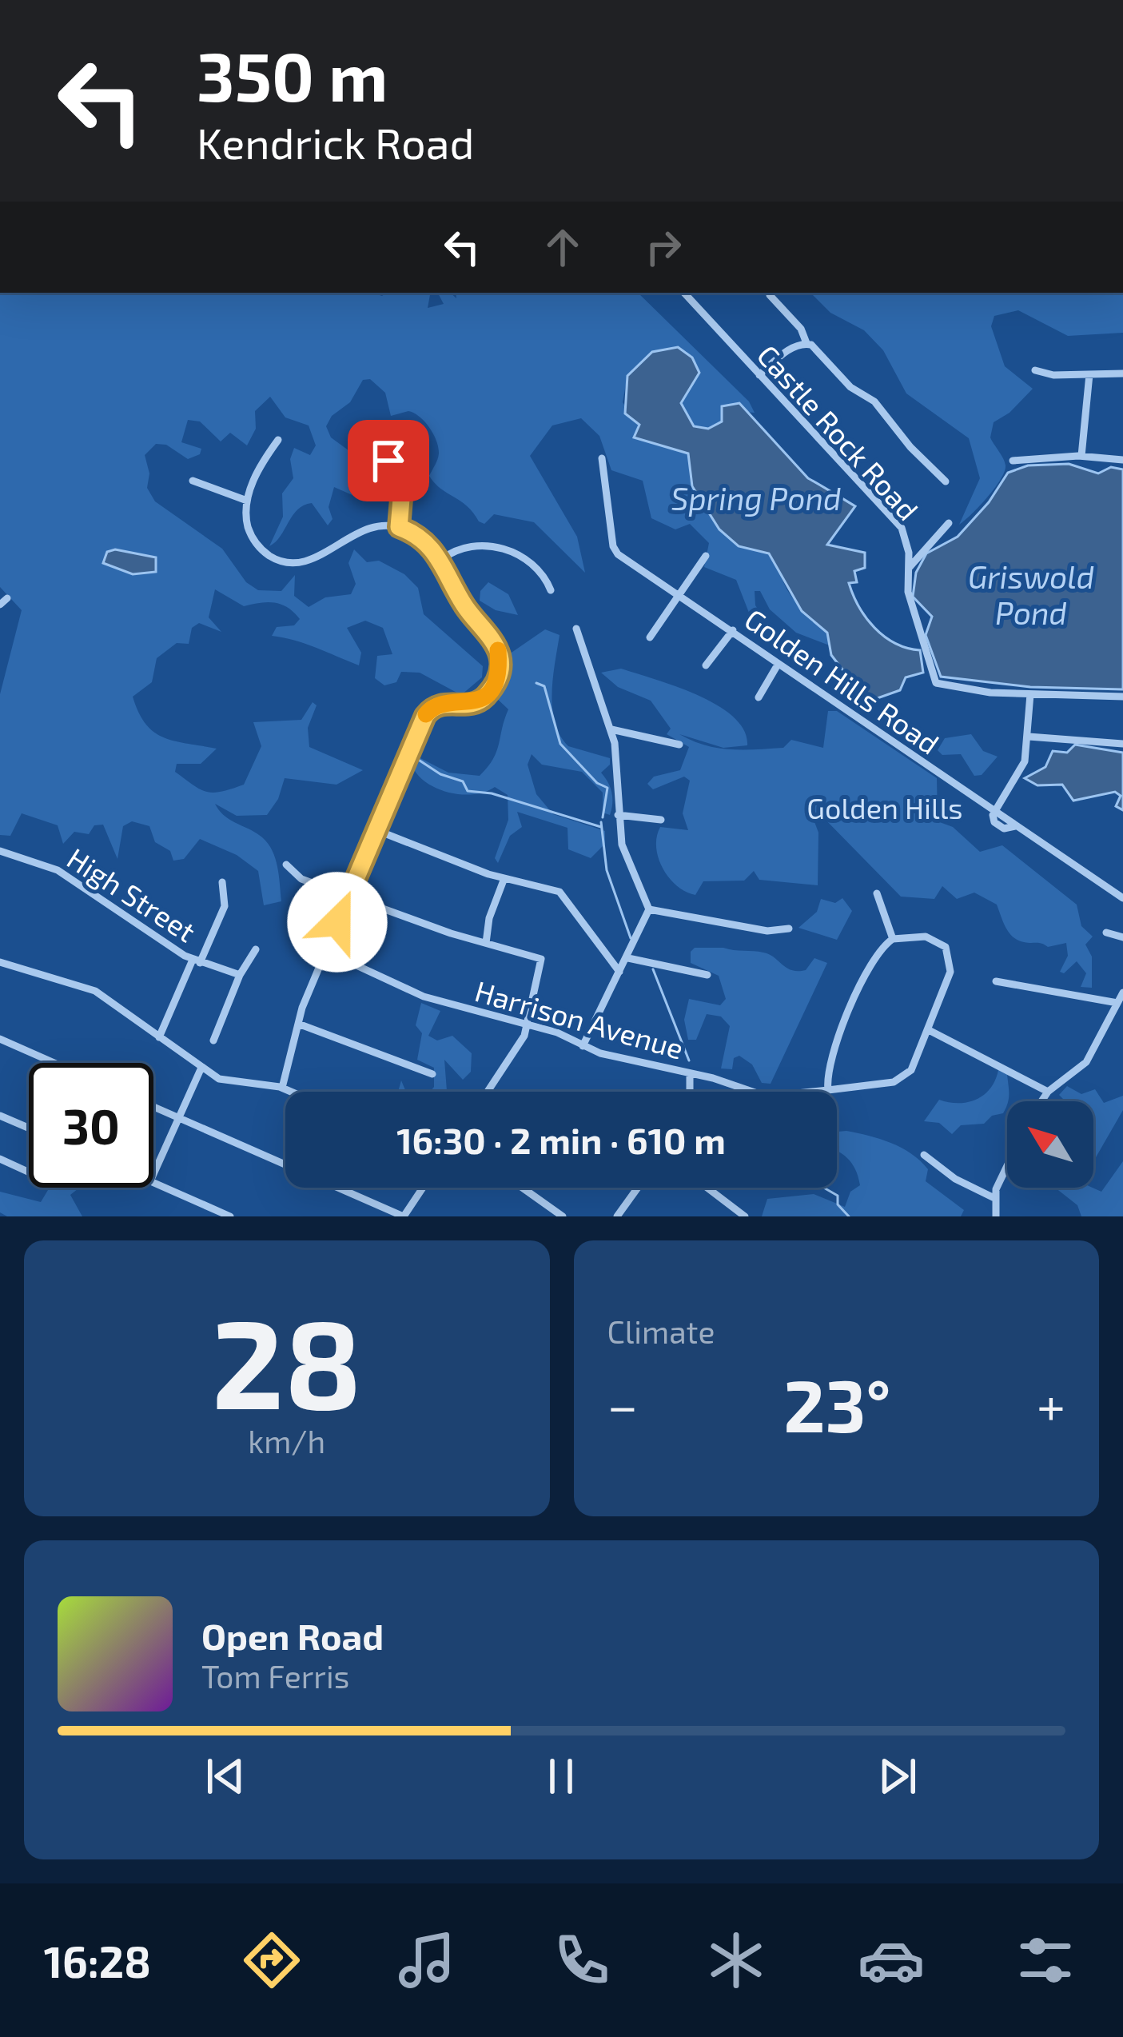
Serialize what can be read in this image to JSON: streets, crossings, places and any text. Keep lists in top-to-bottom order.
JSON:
{
  "streets": {
    "street": [
      "Castle Rock Road",
      "Golden Hills Road",
      "High Street",
      "Harrison Avenue"
    ]
  },
  "water": ["Spring Pond", "Griswold Pond"],
  "parks": ["Golden Hills"],
  "north": "top left",
  "page": {
    "turn": ["350 m", "Kendrick Road"],
    "limit": "30",
    "trip": "16:30 · 2 min · 610 m",
    "tile": [
      ["28", "km/h"],
      "Climate"
    ],
    "heat": ["−", "23°", "+"],
    "song": ["Open Road", "Tom Ferris"],
    "tabs": "16:28"
  }
}
